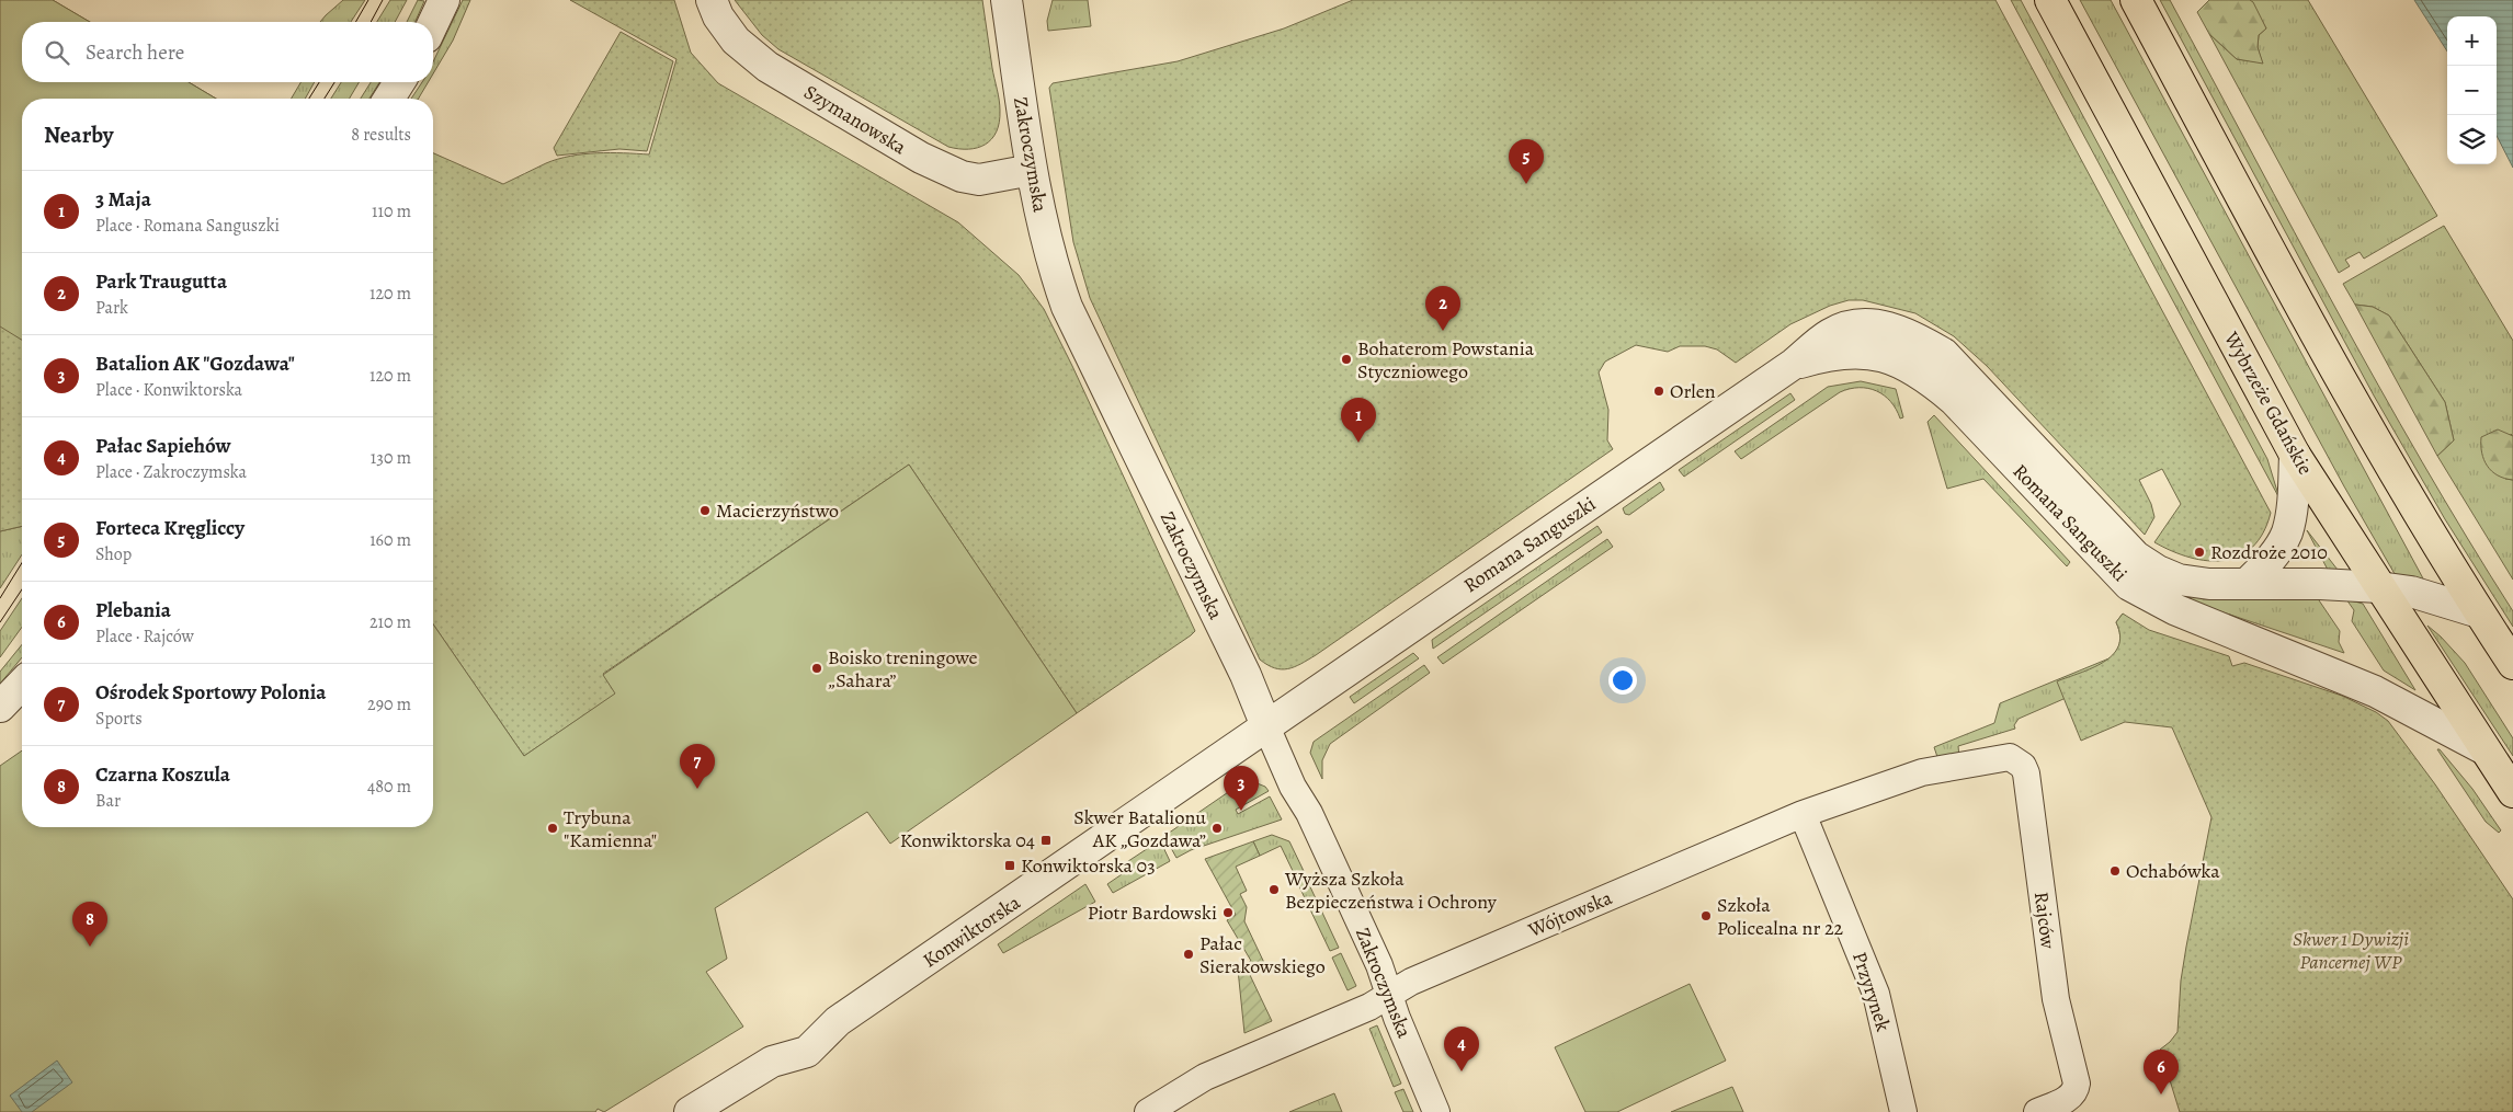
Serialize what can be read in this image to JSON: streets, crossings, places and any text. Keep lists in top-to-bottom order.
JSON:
{
  "streets": {
    "main road": ["Wybrzeże Gdańskie"],
    "street": [
      "Szymanowska",
      "Zakroczymska",
      "Romana Sanguszki",
      "Wójtowska",
      "Rajców",
      "Konwiktorska",
      "Przyrynek"
    ]
  },
  "crossings": [
    ["Szymanowska", "Zakroczymska"],
    ["Zakroczymska", "Romana Sanguszki"],
    ["Zakroczymska", "Wójtowska"],
    ["Zakroczymska", "Konwiktorska"],
    ["Wybrzeże Gdańskie", "Romana Sanguszki"],
    ["Romana Sanguszki", "Konwiktorska"],
    ["Wójtowska", "Rajców"],
    ["Wójtowska", "Przyrynek"]
  ],
  "parks": ["Skwer 1 Dywizji Pancernej WP"],
  "places": {
    "other": [
      "Bohaterom Powstania Styczniowego",
      "Orlen",
      "Macierzyństwo",
      "Rozdroże 2010",
      "Boisko treningowe „Sahara”",
      "Trybuna \"Kamienna\"",
      "Skwer Batalionu AK „Gozdawa”",
      "Ochabówka",
      "Wyższa Szkoła Bezpieczeństwa i Ochrony",
      "Piotr Bardowski",
      "Szkoła Policealna nr 22",
      "Pałac Sierakowskiego"
    ],
    "transit": ["Konwiktorska 04", "Konwiktorska 03"]
  },
  "page": {
    "map_buttons": ["+", "−"],
    "search": "Search here",
    "heading": ["Nearby", "8 results"],
    "pins": [
      "5",
      "2",
      "1",
      "7",
      "3",
      "8",
      "4",
      "6"
    ],
    "list": [
      {
        "mark": "1",
        "name": "3 Maja",
        "note": "Place · Romana Sanguszki",
        "value": "110 m"
      },
      {
        "mark": "2",
        "name": "Park Traugutta",
        "note": "Park",
        "value": "120 m"
      },
      {
        "mark": "3",
        "name": "Batalion AK \"Gozdawa\"",
        "note": "Place · Konwiktorska",
        "value": "120 m"
      },
      {
        "mark": "4",
        "name": "Pałac Sapiehów",
        "note": "Place · Zakroczymska",
        "value": "130 m"
      },
      {
        "mark": "5",
        "name": "Forteca Kręgliccy",
        "note": "Shop",
        "value": "160 m"
      },
      {
        "mark": "6",
        "name": "Plebania",
        "note": "Place · Rajców",
        "value": "210 m"
      },
      {
        "mark": "7",
        "name": "Ośrodek Sportowy Polonia",
        "note": "Sports",
        "value": "290 m"
      },
      {
        "mark": "8",
        "name": "Czarna Koszula",
        "note": "Bar",
        "value": "480 m"
      }
    ]
  }
}
